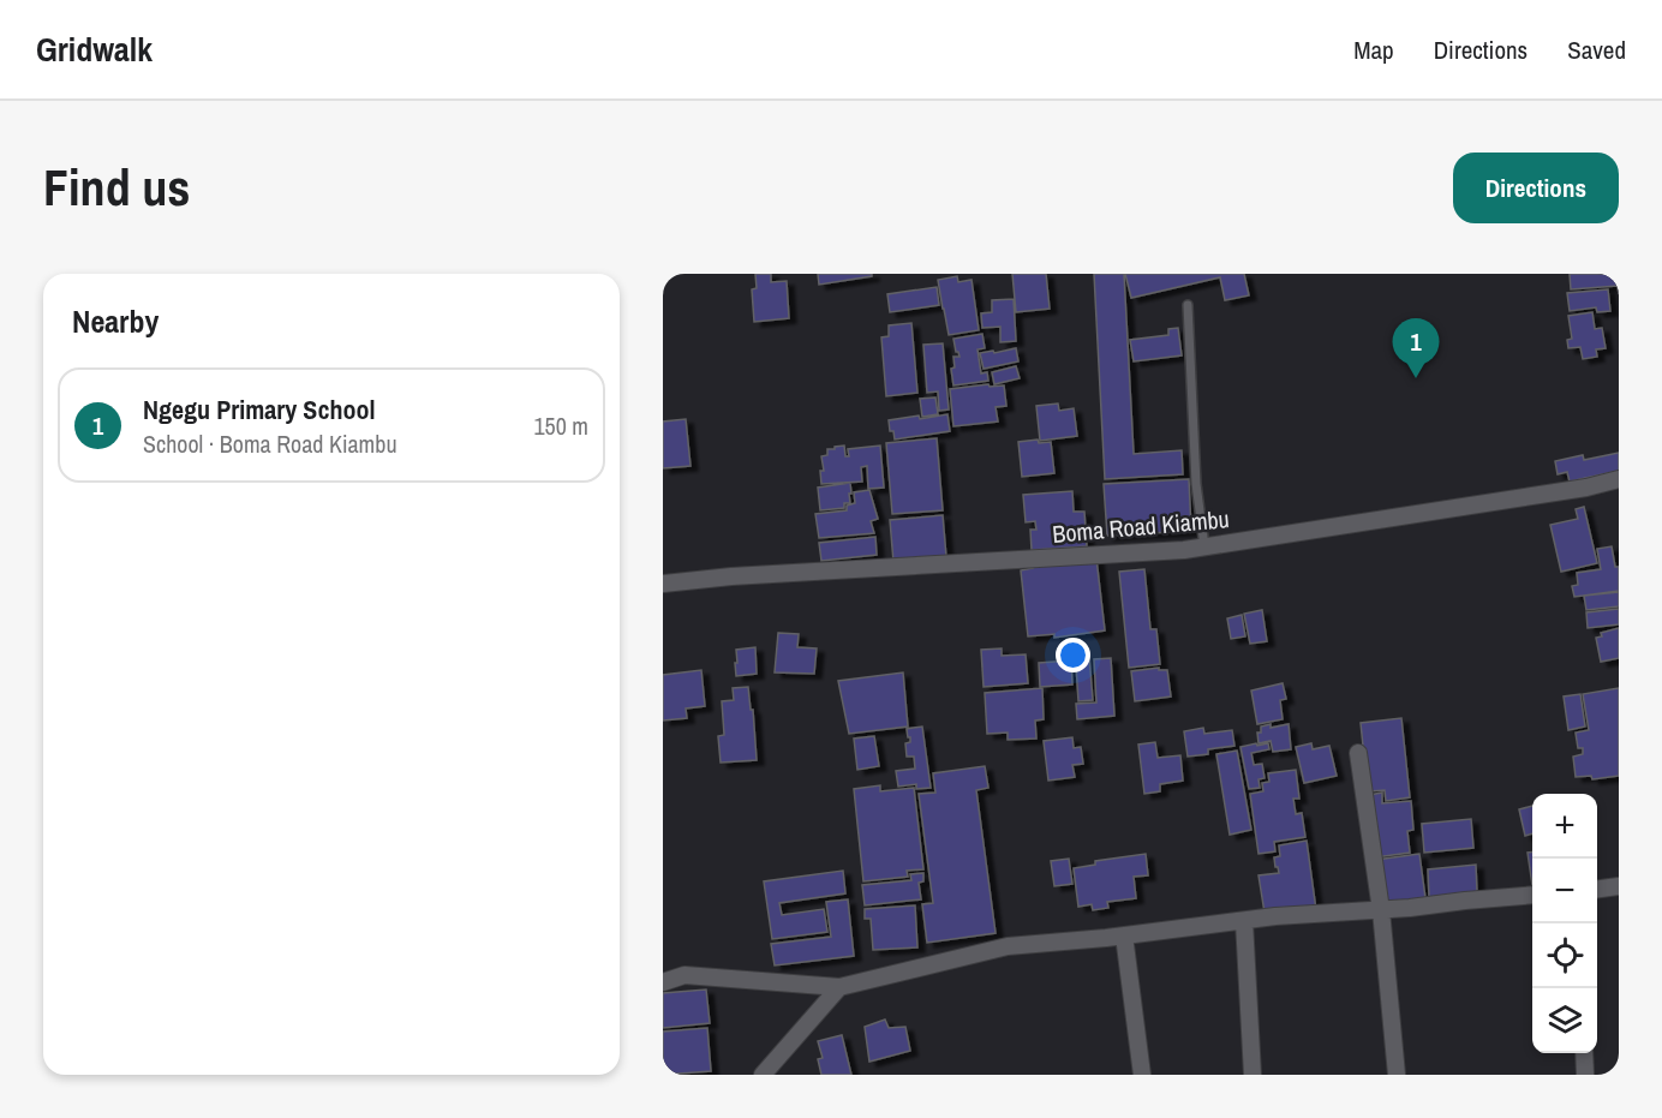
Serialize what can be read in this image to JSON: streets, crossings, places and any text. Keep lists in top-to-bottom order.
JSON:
{
  "streets": {
    "street": ["Boma Road Kiambu"]
  },
  "page": {
    "header": "Gridwalk",
    "nav": ["Map", "Directions", "Saved"],
    "buttons": "Directions",
    "title": "Find us",
    "heading": "Nearby",
    "pins": "1",
    "list": [
      {
        "mark": "1",
        "name": "Ngegu Primary School",
        "note": "School · Boma Road Kiambu",
        "value": "150 m"
      }
    ],
    "map_buttons": ["+", "−"]
  }
}
